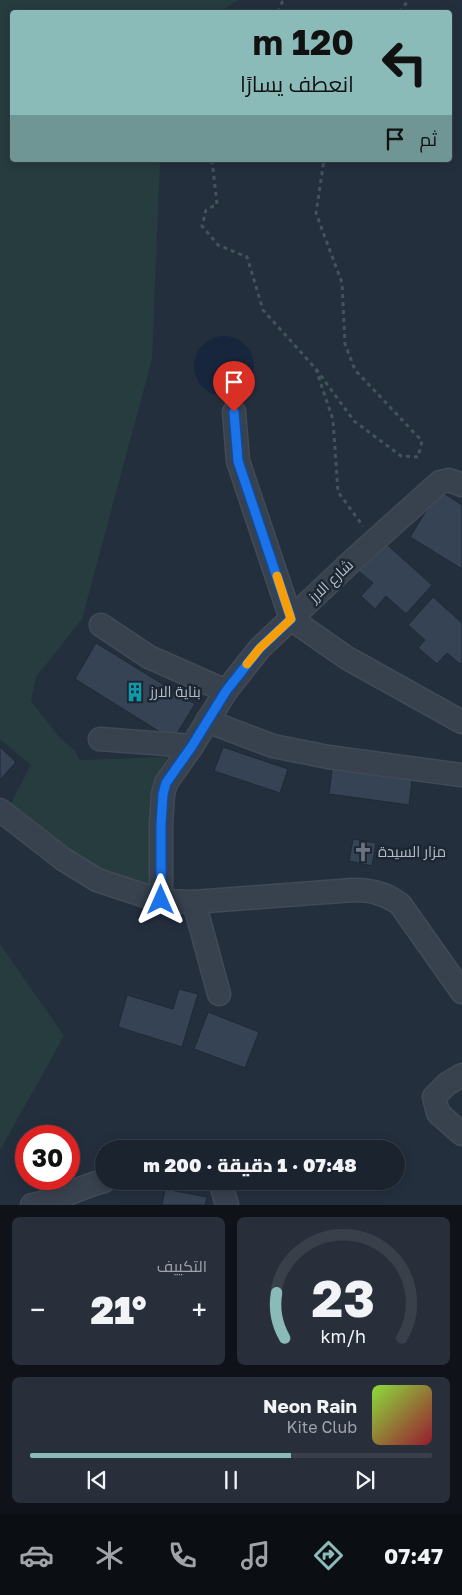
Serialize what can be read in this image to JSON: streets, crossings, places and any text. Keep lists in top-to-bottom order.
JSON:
{
  "streets": {
    "street": ["شارع الارز"]
  },
  "places": {
    "building": ["بناية الارز"],
    "church": ["مزار السيدة"]
  },
  "page": {
    "turn": ["120 m", "انعطف يسارًا"],
    "then": "ثم",
    "limit": "30",
    "trip": "07:48 · 1 دقيقة · 200 m",
    "tile": "التكييف",
    "heat": ["−", "21°", "+"],
    "song": ["Neon Rain", "Kite Club"],
    "tabs": "07:47",
    "gauge": ["23", "km/h"]
  }
}
